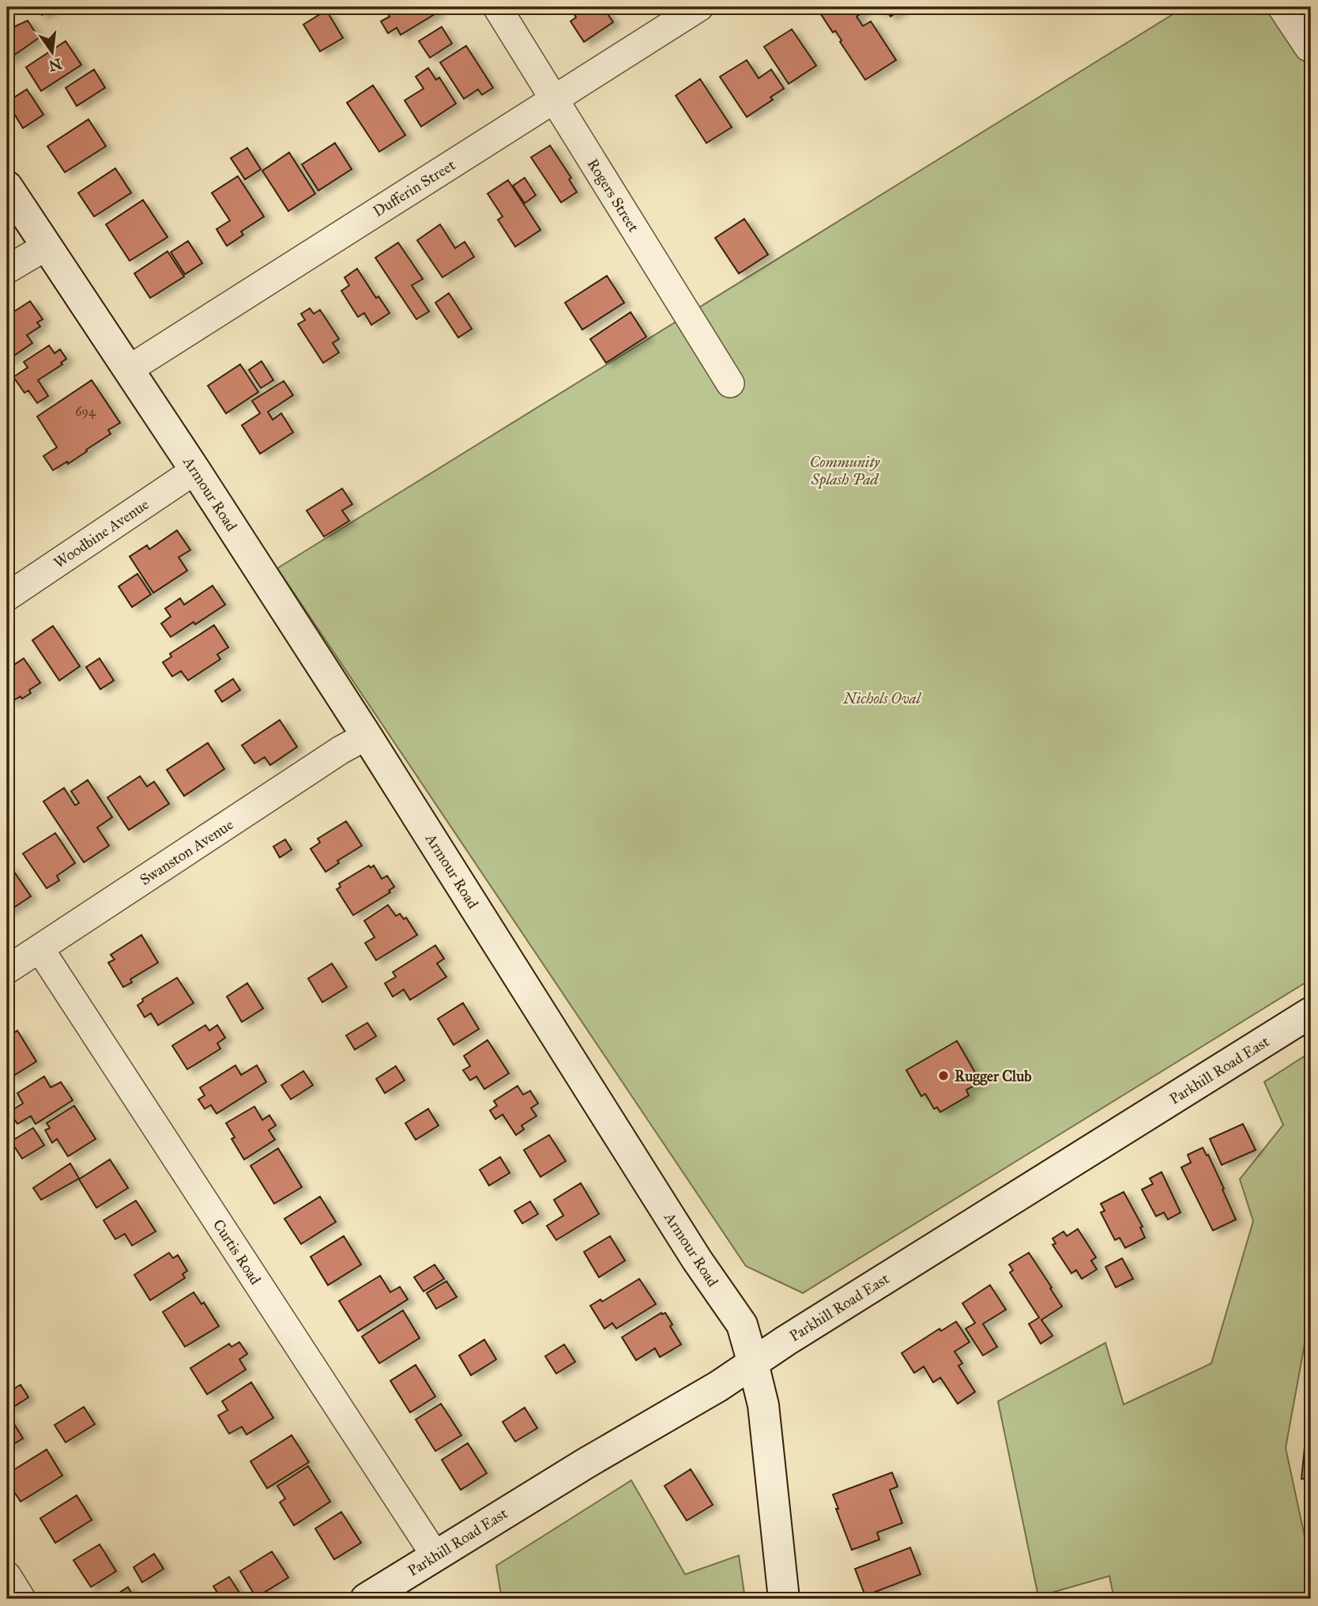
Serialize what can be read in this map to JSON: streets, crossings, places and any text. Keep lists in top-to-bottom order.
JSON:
{
  "streets": {
    "main road": ["Armour Road", "Parkhill Road East"],
    "street": [
      "Dufferin Street",
      "Rogers Street",
      "Woodbine Avenue",
      "Swanston Avenue",
      "Curtis Road"
    ]
  },
  "crossings": [
    ["Dufferin Street", "Rogers Street"],
    ["Dufferin Street", "Armour Road"],
    ["Armour Road", "Woodbine Avenue"],
    ["Armour Road", "Swanston Avenue"],
    ["Armour Road", "Parkhill Road East"],
    ["Swanston Avenue", "Curtis Road"],
    ["Parkhill Road East", "Curtis Road"]
  ],
  "parks": ["Community Splash Pad", "Nichols Oval"],
  "places": ["Rugger Club"],
  "house_numbers": ["694"],
  "north": "bottom"
}
